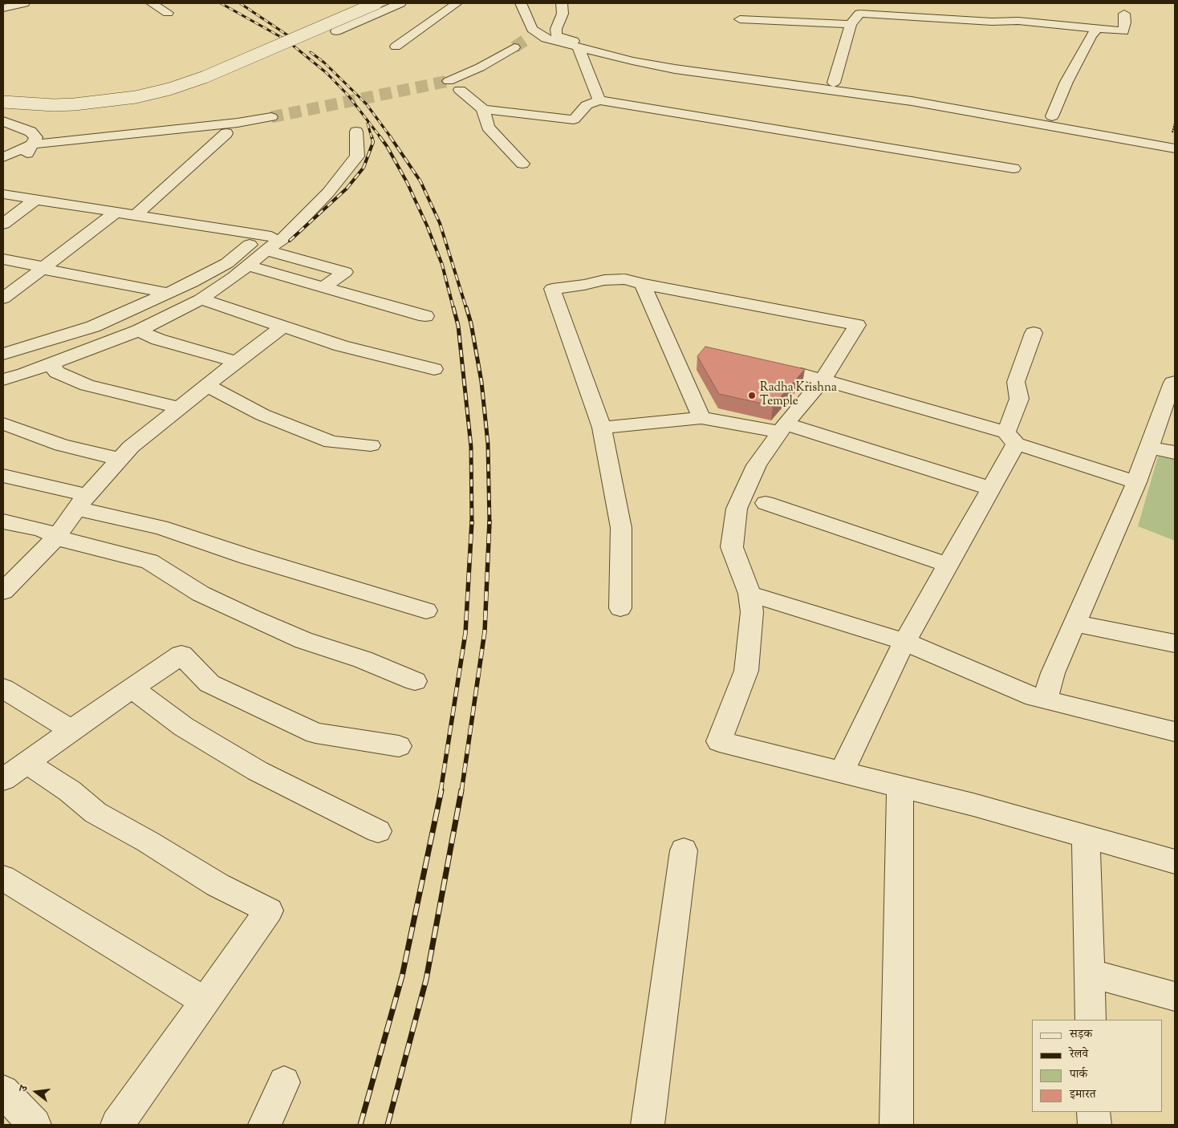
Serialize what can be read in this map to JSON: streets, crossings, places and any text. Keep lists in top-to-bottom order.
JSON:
{
  "places": ["Radha Krishna Temple"],
  "legend": [
    "सड़क",
    "रेलवे",
    "पार्क",
    "इमारत"
  ],
  "north": "left"
}
